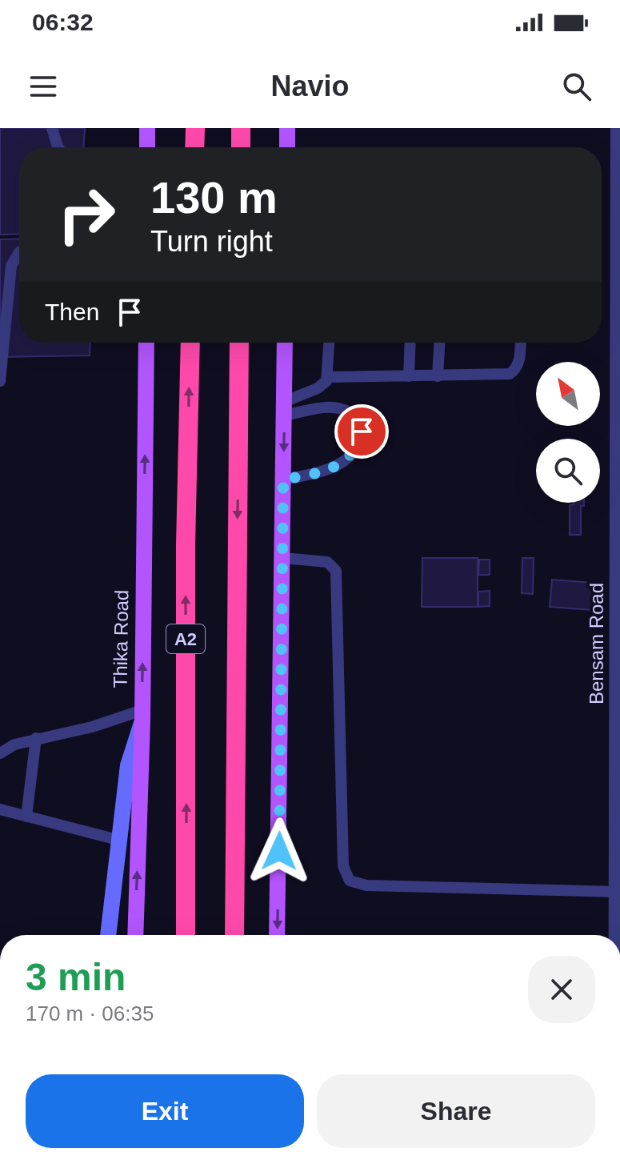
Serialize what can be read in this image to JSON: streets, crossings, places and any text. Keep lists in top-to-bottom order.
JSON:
{
  "streets": {
    "highway": ["A2"],
    "main road": ["Thika Road"],
    "street": ["Bensam Road"]
  },
  "north": "top left",
  "page": {
    "status": "06:32",
    "header": "Navio",
    "turn": ["130 m", "Turn right"],
    "then": "Then",
    "heading": ["3 min", "170 m · 06:35"],
    "buttons": ["Exit", "Share"]
  }
}
